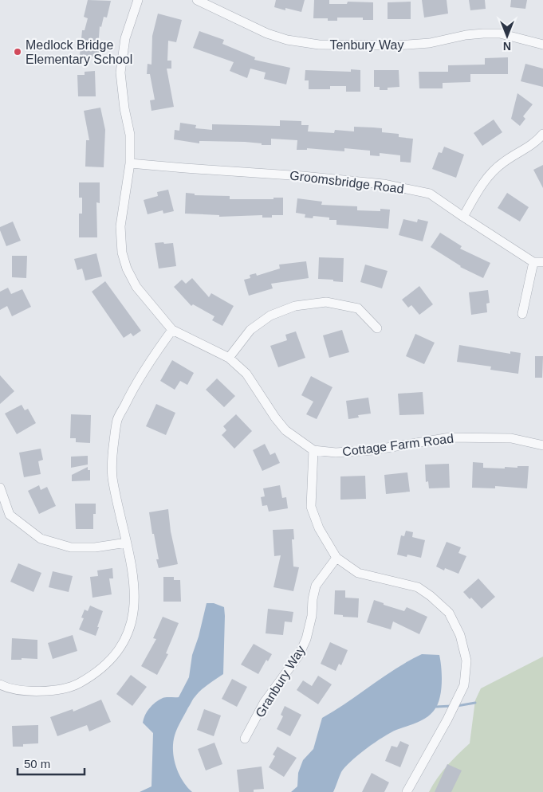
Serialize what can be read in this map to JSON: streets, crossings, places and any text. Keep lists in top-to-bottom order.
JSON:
{
  "streets": {
    "street": [
      "Tenbury Way",
      "Groomsbridge Road",
      "Cottage Farm Road",
      "Granbury Way"
    ]
  },
  "crossings": [
    ["Groomsbridge Road", "Cottage Farm Road"]
  ],
  "places": ["Medlock Bridge Elementary School"],
  "scale_bar": "50 m",
  "north": "bottom"
}
